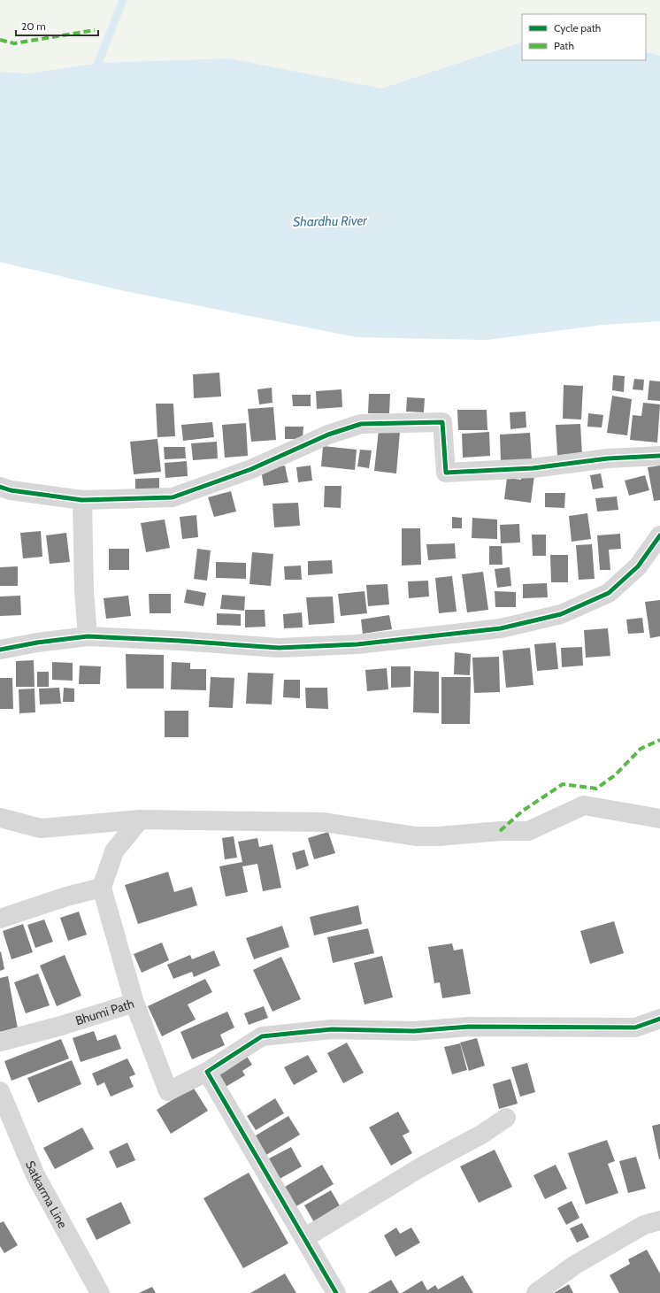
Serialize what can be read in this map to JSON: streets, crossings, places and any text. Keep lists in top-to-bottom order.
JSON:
{
  "streets": {
    "street": ["Bhumi Path", "Satkarma Line"]
  },
  "water": ["Shardhu River"],
  "legend": ["Cycle path", "Path"],
  "scale_bar": "20 m"
}
